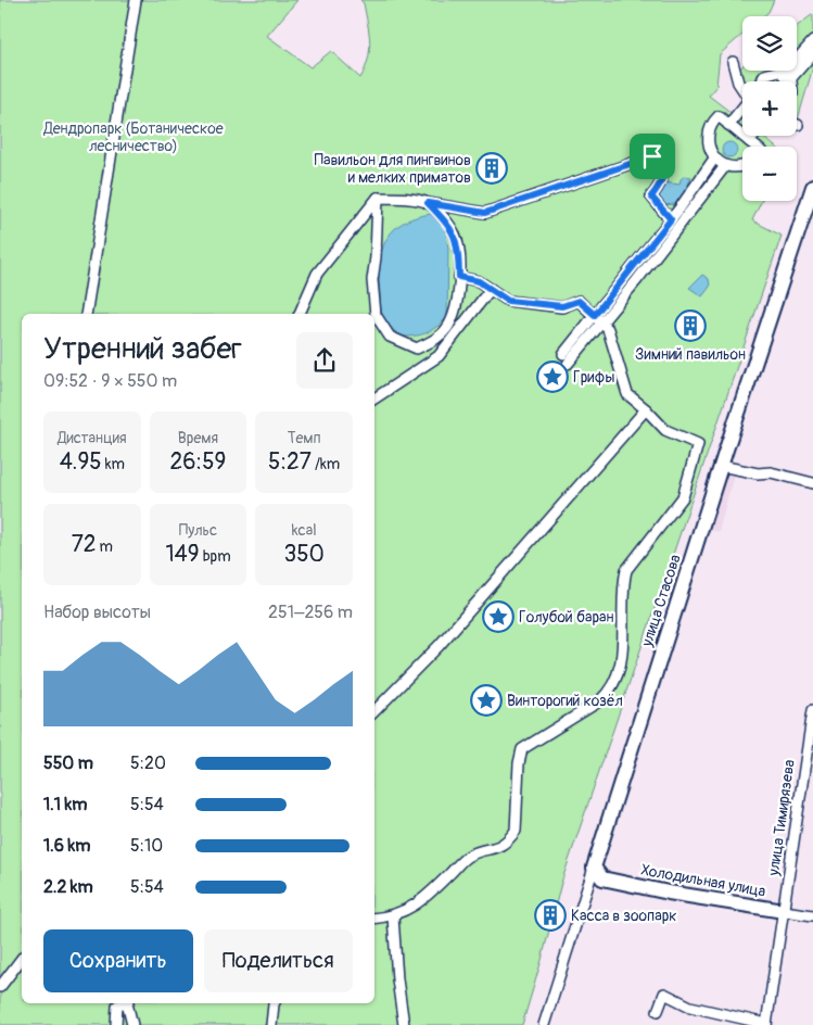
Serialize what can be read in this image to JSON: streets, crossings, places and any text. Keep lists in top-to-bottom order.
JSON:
{
  "streets": {
    "street": ["улица Стасова", "улица Тимирязева", "Холодильная улица"]
  },
  "crossings": [
    ["улица Стасова", "Холодильная улица"],
    ["улица Тимирязева", "Холодильная улица"]
  ],
  "parks": ["Дендропарк (Ботаническое лесничество)"],
  "places": {
    "building": ["Павильон для пингвинов и мелких приматов", "Зимний павильон", "Касса в зоопарк"],
    "place": ["Грифы", "Голубой баран", "Винторогий козёл"]
  },
  "page": {
    "map_buttons": ["+", "−"],
    "heading": ["Утренний забег", "09:52 · 9 × 550 m"],
    "stats": [
      ["Дистанция", "4.95 km"],
      ["Время", "26:59"],
      ["Темп", "5:27 /km"],
      ["72 m"],
      ["Пульс", "149 bpm"],
      ["kcal", "350"]
    ],
    "chart": ["Набор высоты", "251–256 m"],
    "list": [
      {
        "name": "550 m",
        "note": "5:20"
      },
      {
        "name": "1.1 km",
        "note": "5:54"
      },
      {
        "name": "1.6 km",
        "note": "5:10"
      },
      {
        "name": "2.2 km",
        "note": "5:54"
      }
    ],
    "buttons": ["Сохранить", "Поделиться"]
  }
}
